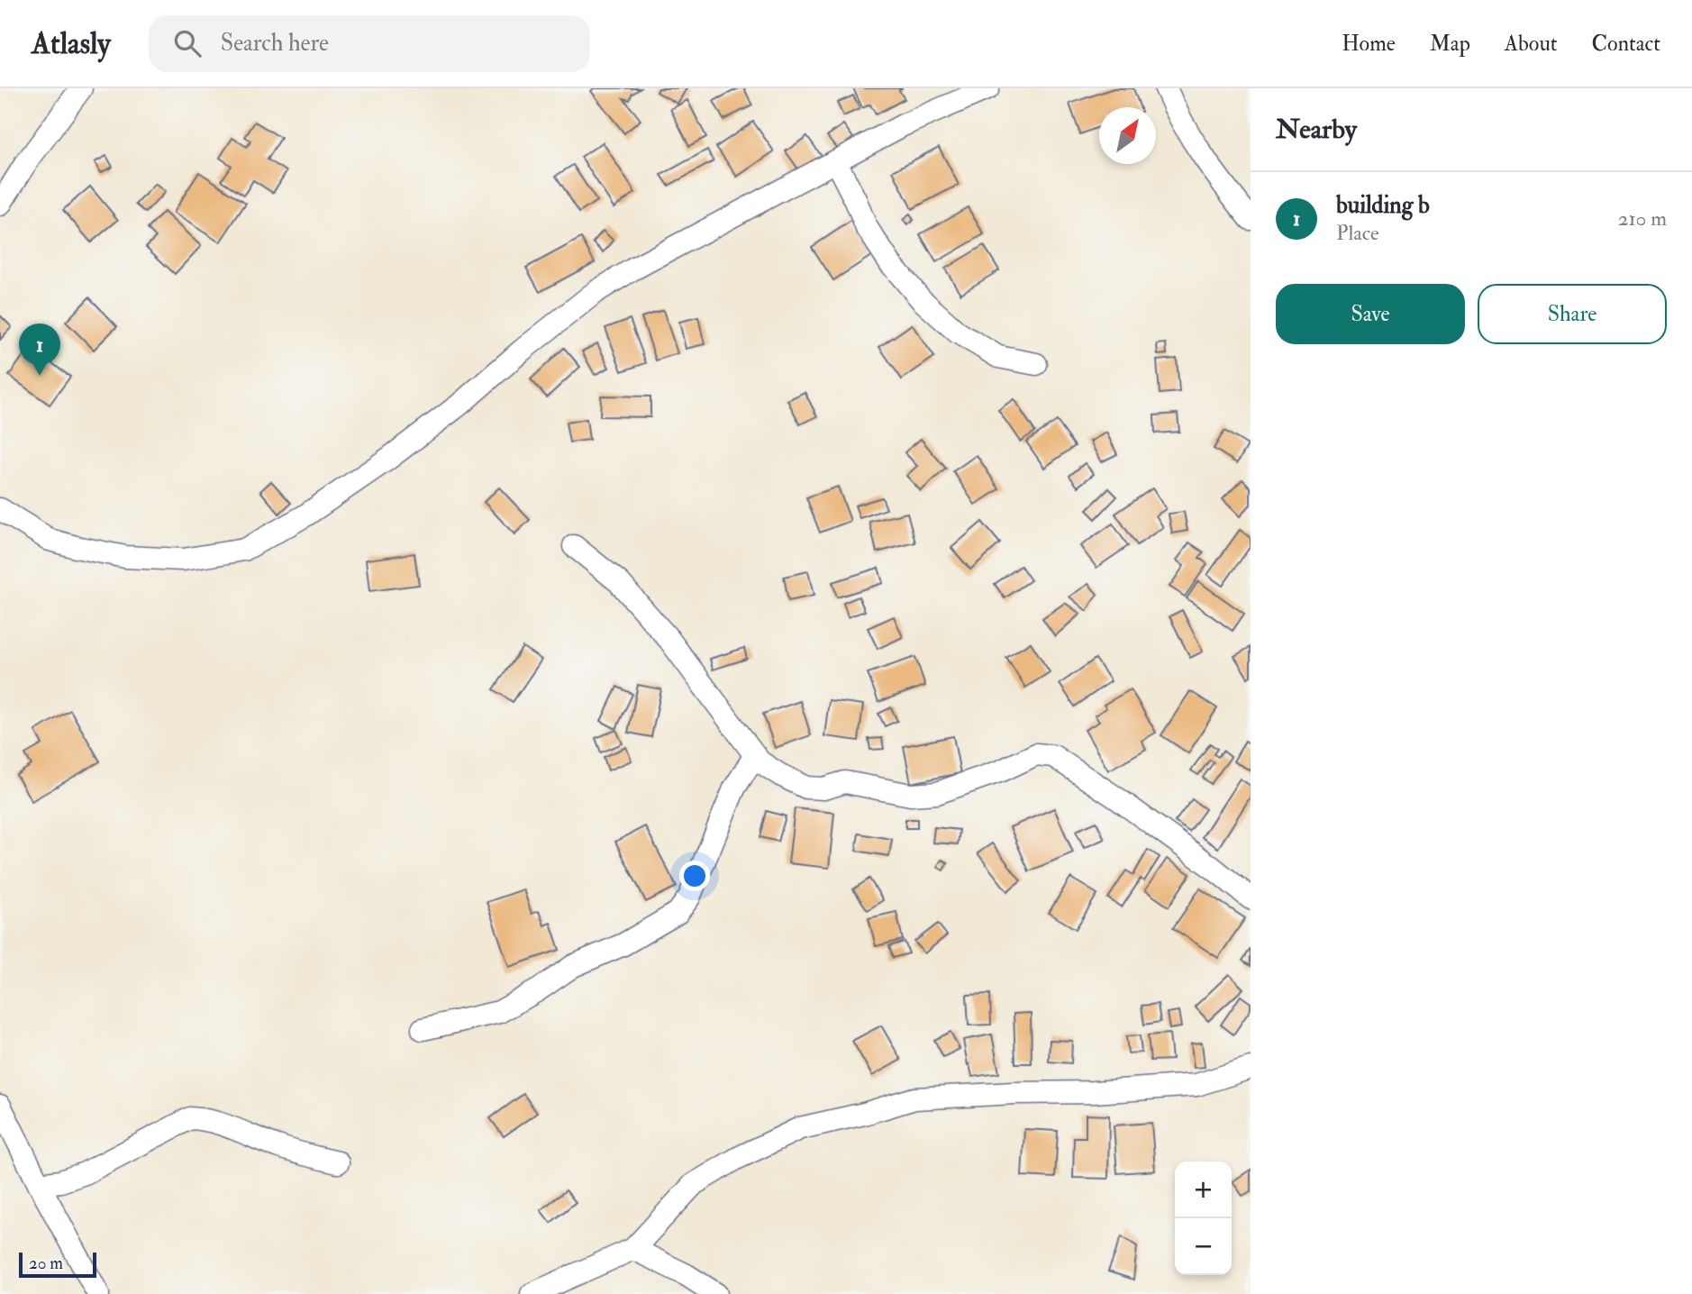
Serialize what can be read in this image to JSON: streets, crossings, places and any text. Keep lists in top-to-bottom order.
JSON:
{
  "scale_bar": "20 m",
  "north": "top right",
  "page": {
    "header": "Atlasly",
    "search": "Search here",
    "nav": [
      "Home",
      "Map",
      "About",
      "Contact"
    ],
    "heading": "Nearby",
    "list": [
      {
        "mark": "1",
        "name": "building b",
        "note": "Place",
        "value": "210 m"
      }
    ],
    "buttons": ["Save", "Share"],
    "pins": "1",
    "map_buttons": ["+", "−"],
    "scale": "20 m"
  }
}
